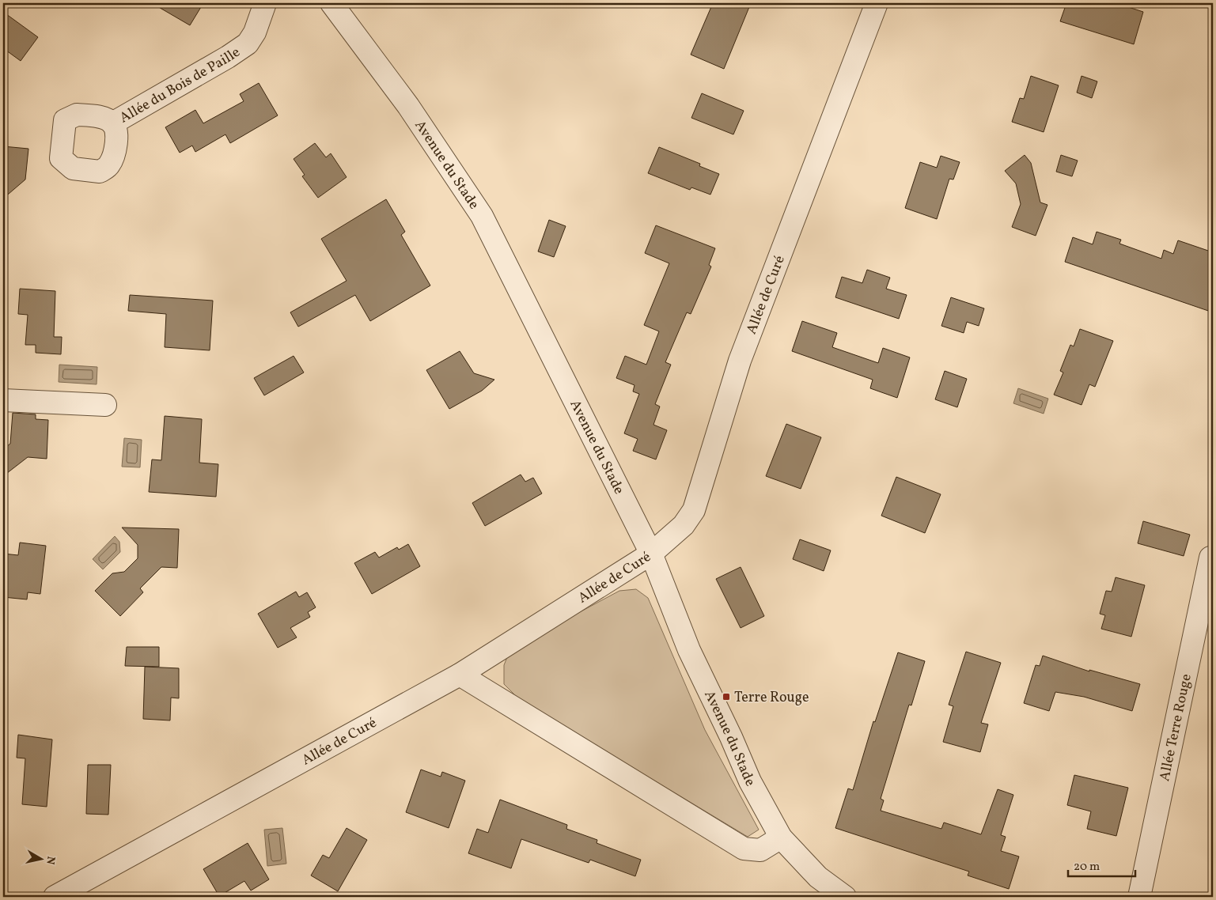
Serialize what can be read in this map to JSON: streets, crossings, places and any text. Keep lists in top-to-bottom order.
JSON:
{
  "streets": {
    "street": [
      "Allée du Bois de Paille",
      "Avenue du Stade",
      "Allée de Curé",
      "Allée Terre Rouge"
    ]
  },
  "crossings": [
    ["Avenue du Stade", "Allée de Curé"]
  ],
  "places": {
    "transit": ["Terre Rouge"]
  },
  "scale_bar": "20 m",
  "north": "right"
}
